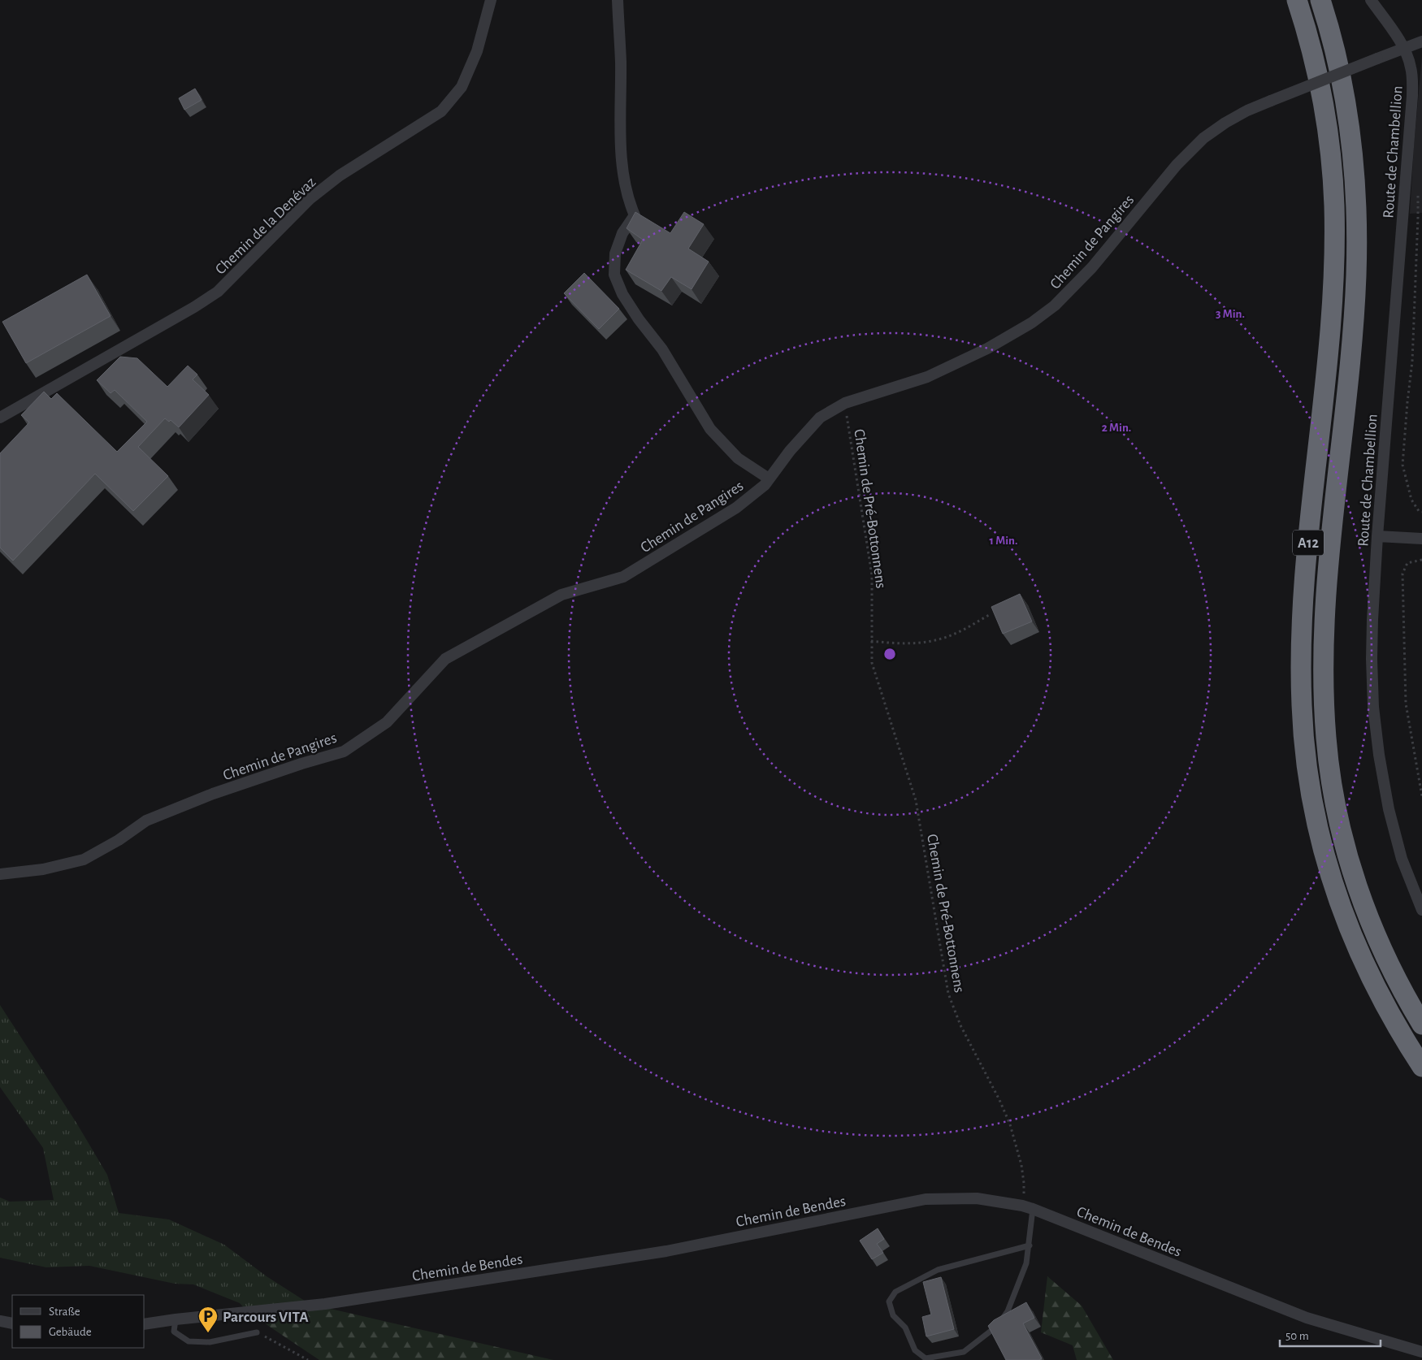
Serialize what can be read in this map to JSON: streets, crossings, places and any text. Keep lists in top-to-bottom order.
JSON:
{
  "streets": {
    "highway": ["A12"],
    "street": [
      "Route de Chambellion",
      "Chemin de la Denévaz",
      "Chemin de Pangires",
      "Chemin de Bendes"
    ],
    "path": ["Chemin de Pré-Bottonnens"]
  },
  "crossings": [
    ["Route de Chambellion", "Chemin de Pangires"],
    ["Chemin de Pangires", "Chemin de Pré-Bottonnens"],
    ["Chemin de Pré-Bottonnens", "Chemin de Bendes"]
  ],
  "places": {
    "parking": ["Parcours VITA"]
  },
  "legend": ["Straße", "Gebäude"],
  "scale_bar": "50 m",
  "rings": ["3 Min.", "2 Min.", "1 Min."]
}
